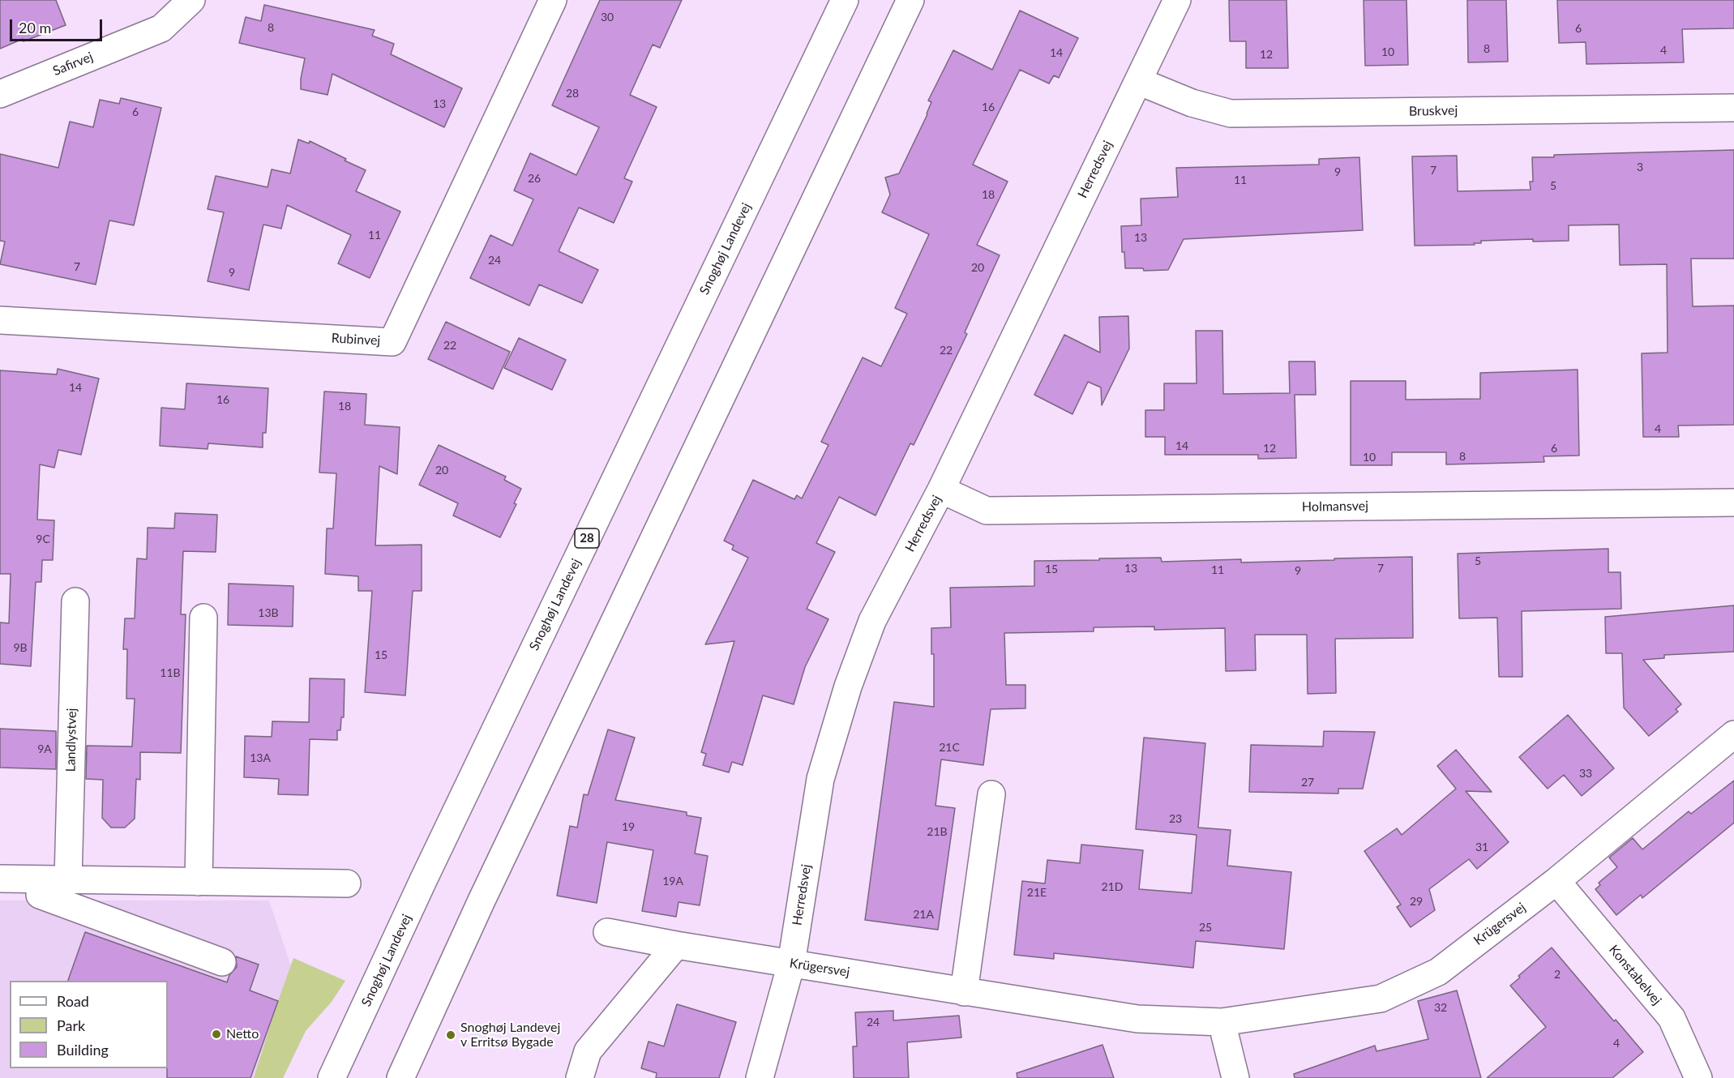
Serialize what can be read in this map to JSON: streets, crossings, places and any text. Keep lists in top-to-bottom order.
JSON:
{
  "streets": {
    "street": [
      "Safirvej",
      "Bruskvej",
      "Herredsvej",
      "Snoghøj Landevej",
      "Rubinvej",
      "Holmansvej",
      "28",
      "Landlystvej",
      "Krügersvej",
      "Konstabelvej"
    ]
  },
  "crossings": [
    ["Bruskvej", "Herredsvej"],
    ["Herredsvej", "Holmansvej"],
    ["Herredsvej", "Krügersvej"],
    ["Krügersvej", "Konstabelvej"]
  ],
  "places": ["Netto", "Snoghøj Landevej v Erritsø Bygade"],
  "house_numbers": [
    "30",
    "8",
    "6",
    "8",
    "4",
    "10",
    "14",
    "12",
    "28",
    "13",
    "16",
    "6",
    "3",
    "7",
    "9",
    "26",
    "11",
    "5",
    "18",
    "11",
    "13",
    "24",
    "7",
    "20",
    "9",
    "22",
    "22",
    "14",
    "16",
    "18",
    "4",
    "14",
    "12",
    "6",
    "8",
    "10",
    "20",
    "9C",
    "5",
    "13",
    "7",
    "15",
    "11",
    "9",
    "13B",
    "9B",
    "15",
    "11B",
    "21C",
    "9A",
    "13A",
    "33",
    "27",
    "23",
    "19",
    "21B",
    "31",
    "19A",
    "21D",
    "21E",
    "29",
    "21A",
    "25",
    "2",
    "32",
    "24",
    "4"
  ],
  "legend": ["Road", "Park", "Building"],
  "scale_bar": "20 m"
}
